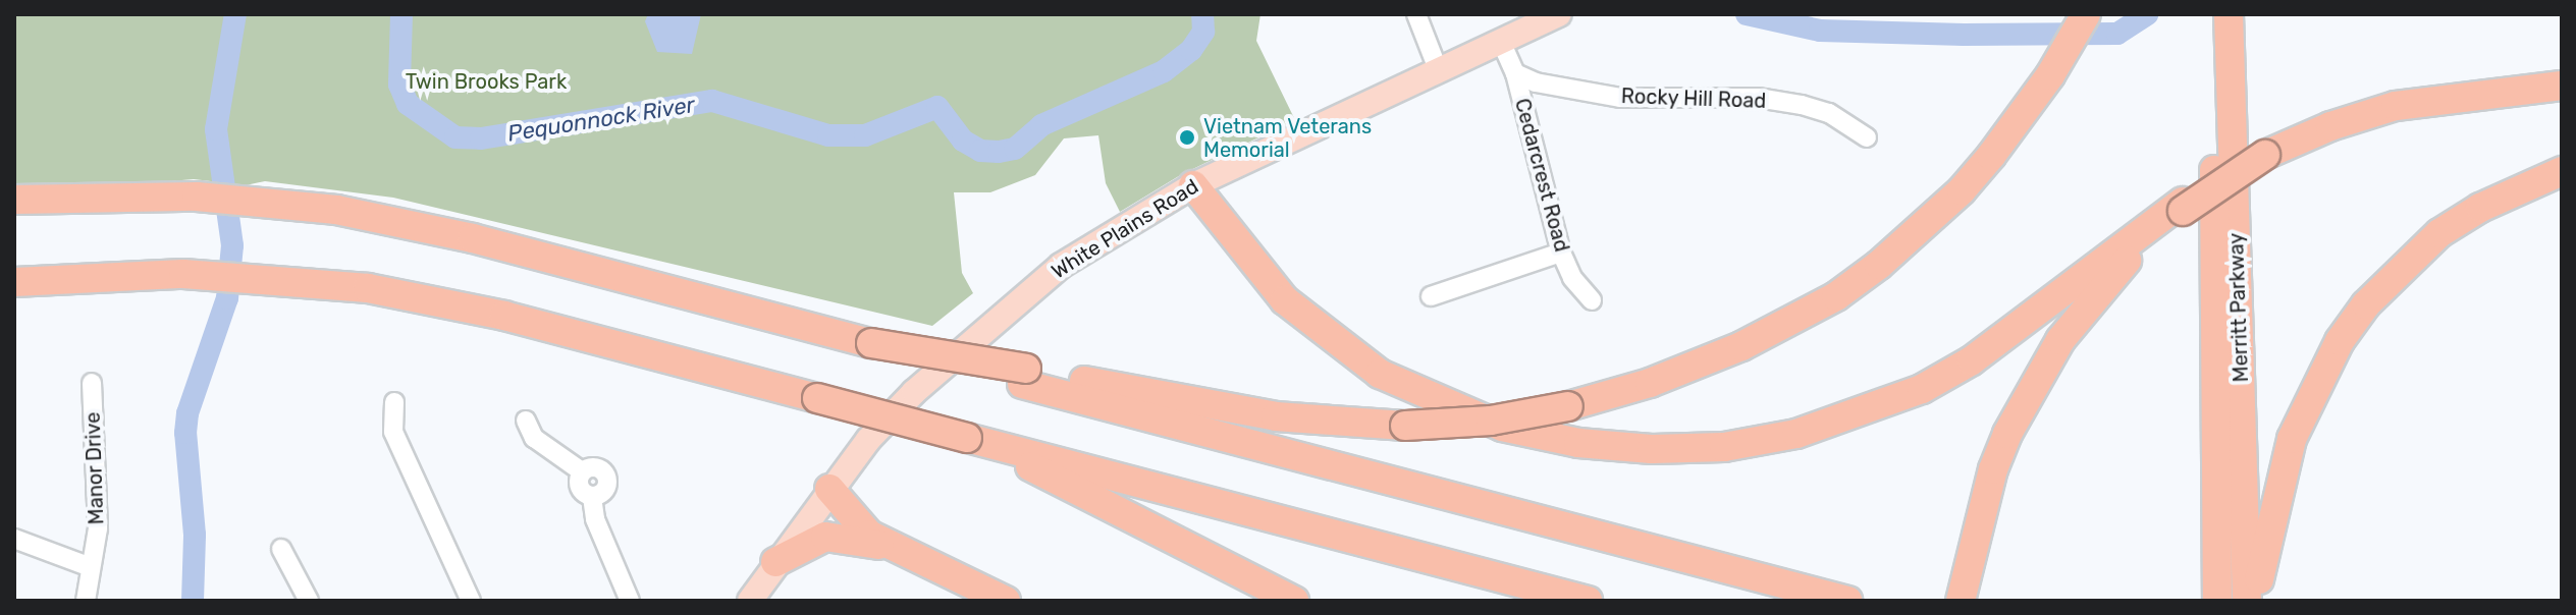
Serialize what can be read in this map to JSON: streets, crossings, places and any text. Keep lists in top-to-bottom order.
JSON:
{
  "streets": {
    "highway": ["Merritt Parkway"],
    "main road": ["White Plains Road"],
    "street": ["Rocky Hill Road", "Cedarcrest Road", "Manor Drive"]
  },
  "crossings": [
    ["Rocky Hill Road", "Cedarcrest Road"],
    ["Cedarcrest Road", "White Plains Road"]
  ],
  "water": ["Pequonnock River"],
  "parks": ["Twin Brooks Park"],
  "places": ["Vietnam Veterans Memorial"]
}
